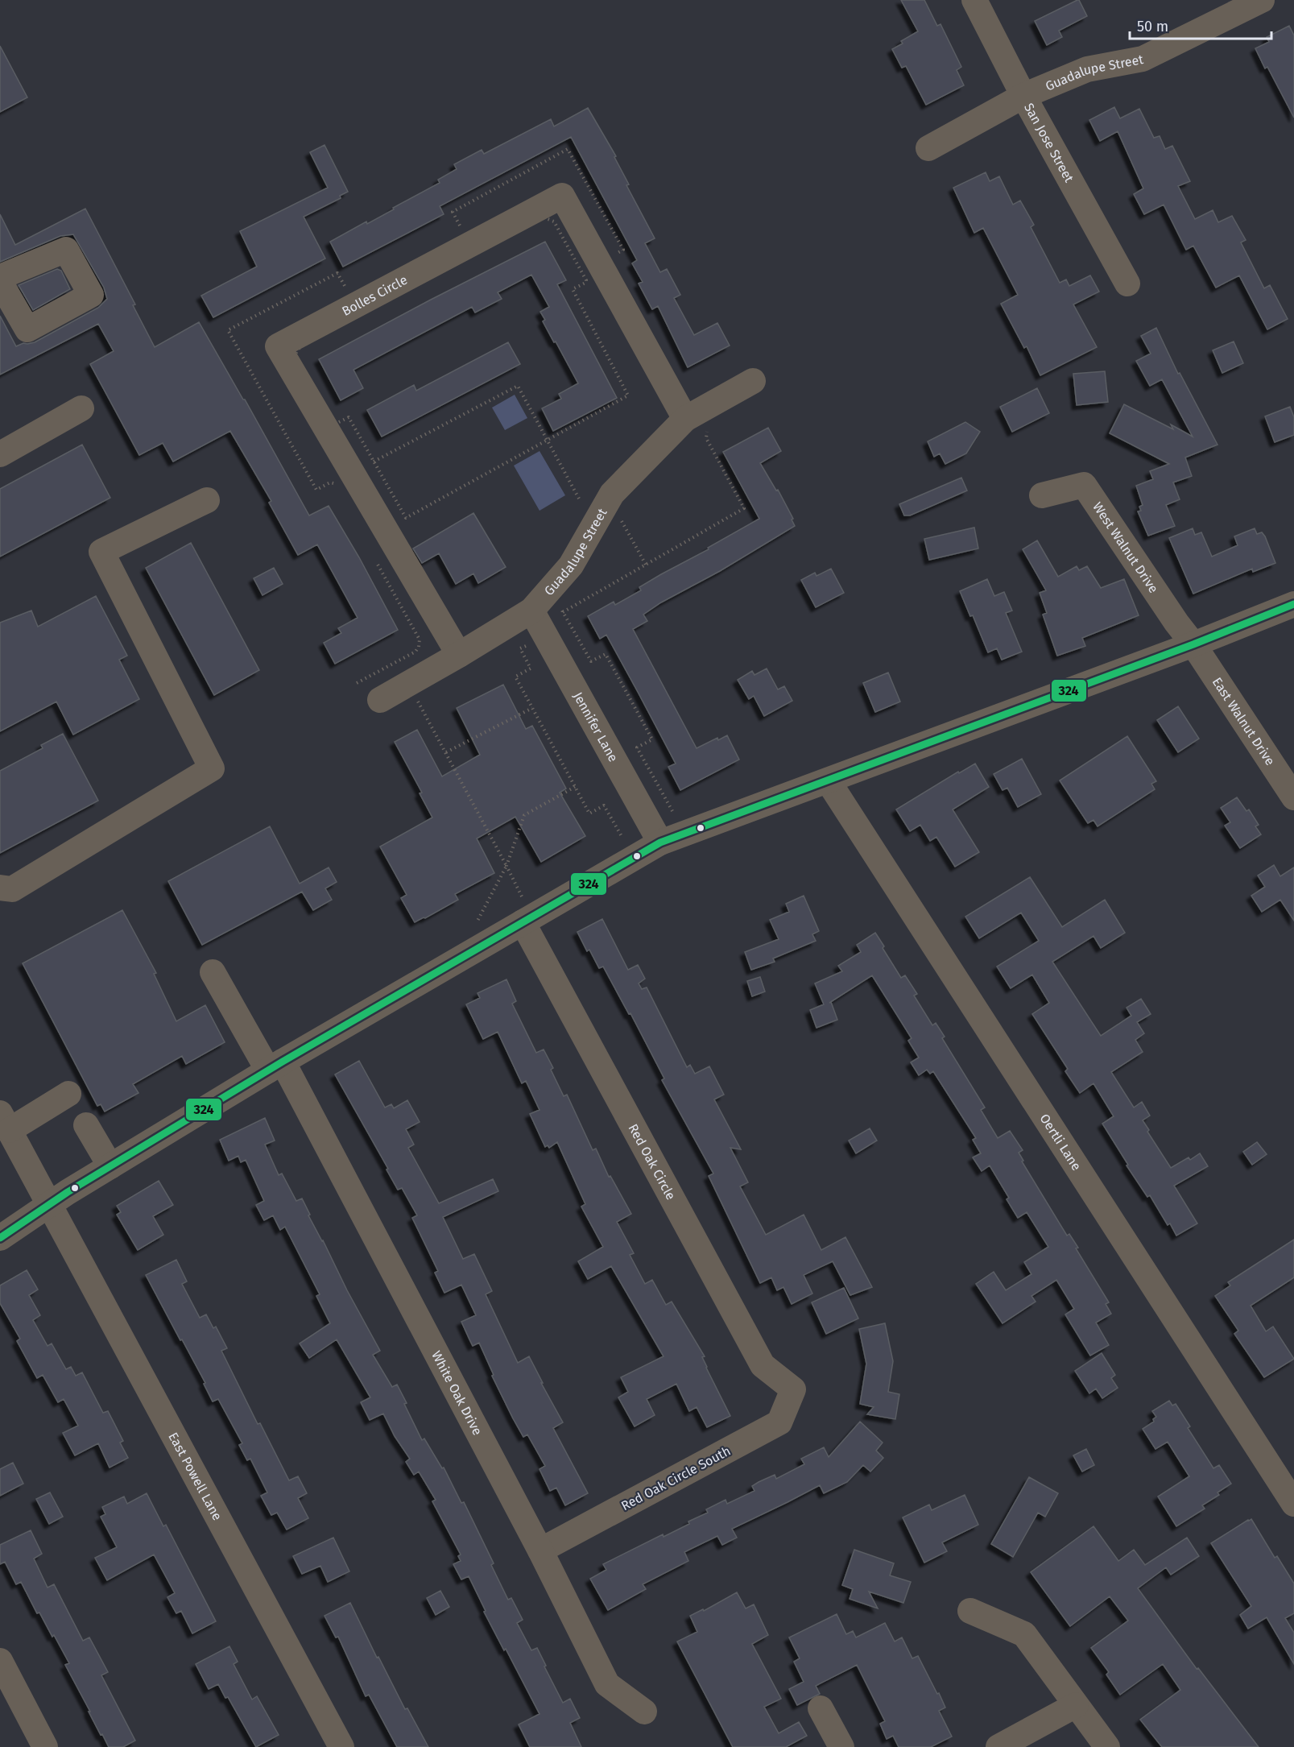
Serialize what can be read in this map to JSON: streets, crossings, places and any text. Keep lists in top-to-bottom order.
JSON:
{
  "streets": {
    "street": [
      "Guadalupe Street",
      "San Jose Street",
      "Bolles Circle",
      "West Walnut Drive",
      "East Walnut Drive",
      "Jennifer Lane",
      "Oertli Lane",
      "Red Oak Circle",
      "White Oak Drive",
      "East Powell Lane",
      "Red Oak Circle South"
    ]
  },
  "crossings": [
    ["Guadalupe Street", "San Jose Street"],
    ["Guadalupe Street", "Bolles Circle"],
    ["Guadalupe Street", "Jennifer Lane"],
    ["West Walnut Drive", "East Walnut Drive"],
    ["Red Oak Circle", "Red Oak Circle South"],
    ["White Oak Drive", "Red Oak Circle South"]
  ],
  "lines": ["transit line 324"],
  "scale_bar": "50 m"
}
